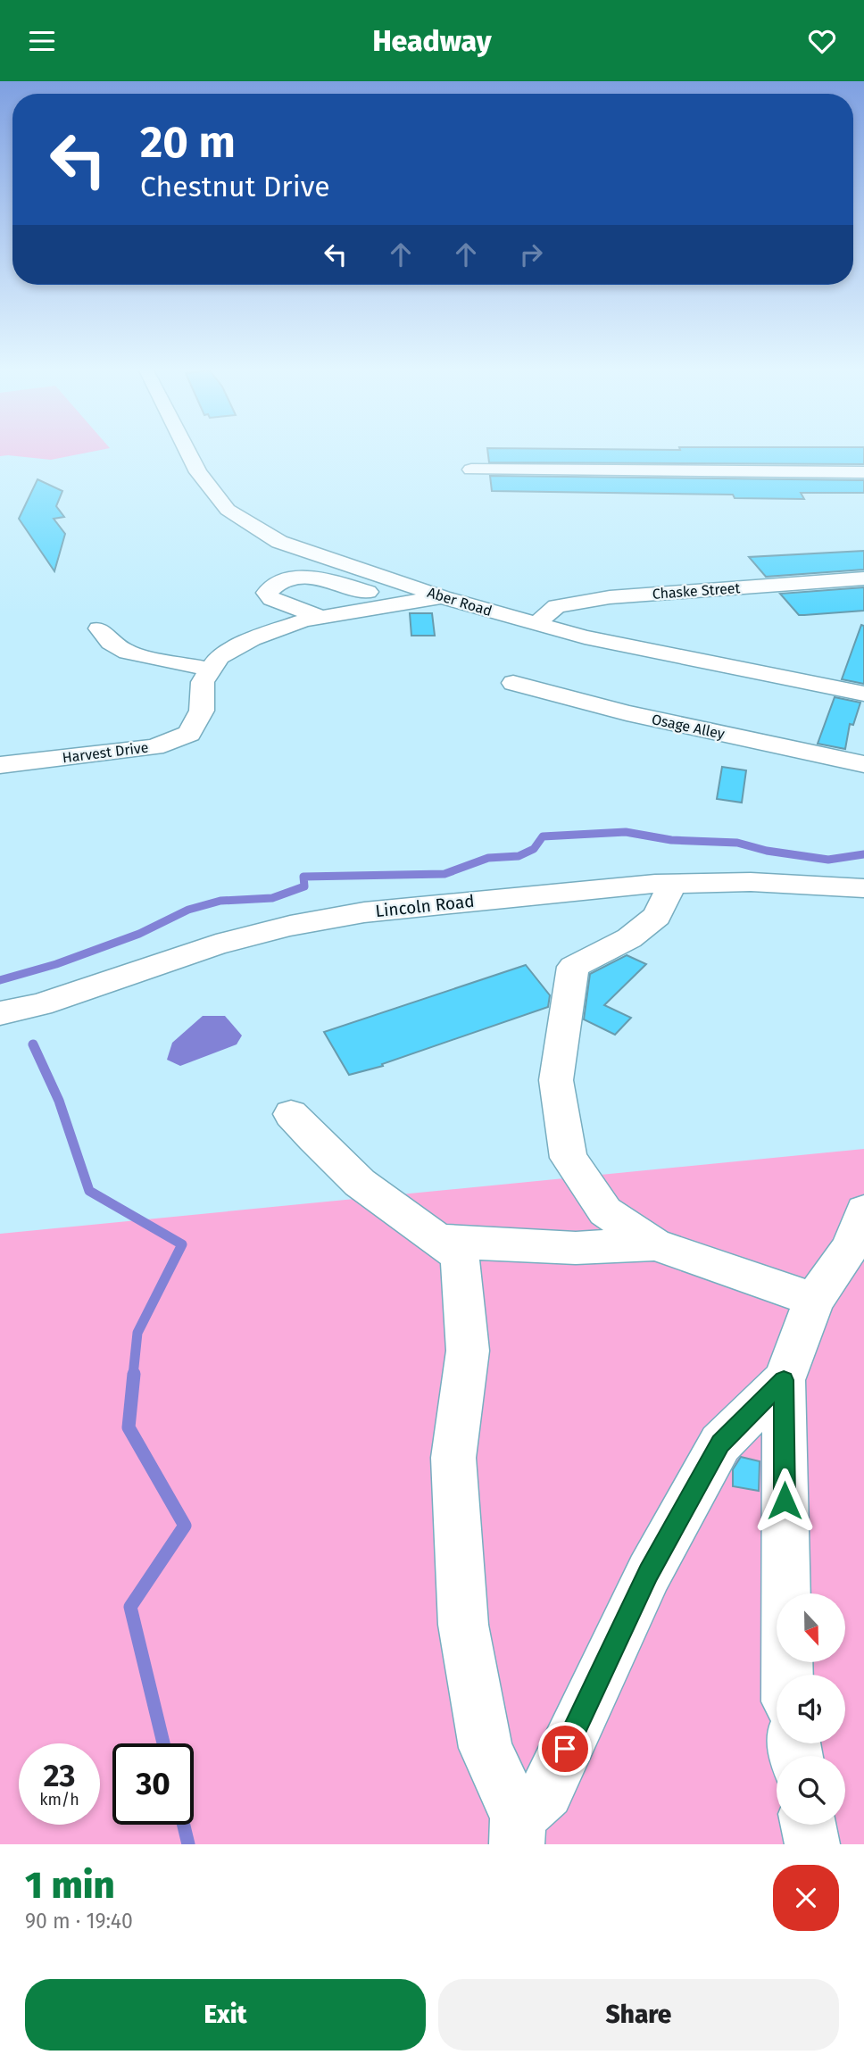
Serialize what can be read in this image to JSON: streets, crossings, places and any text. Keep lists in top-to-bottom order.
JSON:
{
  "streets": {
    "street": [
      "Chaske Street",
      "Aber Road",
      "Osage Alley",
      "Harvest Drive",
      "Lincoln Road"
    ]
  },
  "crossings": [
    ["Chaske Street", "Aber Road"]
  ],
  "north": "bottom",
  "page": {
    "header": "Headway",
    "turn": ["20 m", "Chestnut Drive"],
    "speed": "23 km/h",
    "limit": "30",
    "heading": ["1 min", "90 m · 19:40"],
    "buttons": ["Exit", "Share"]
  }
}
